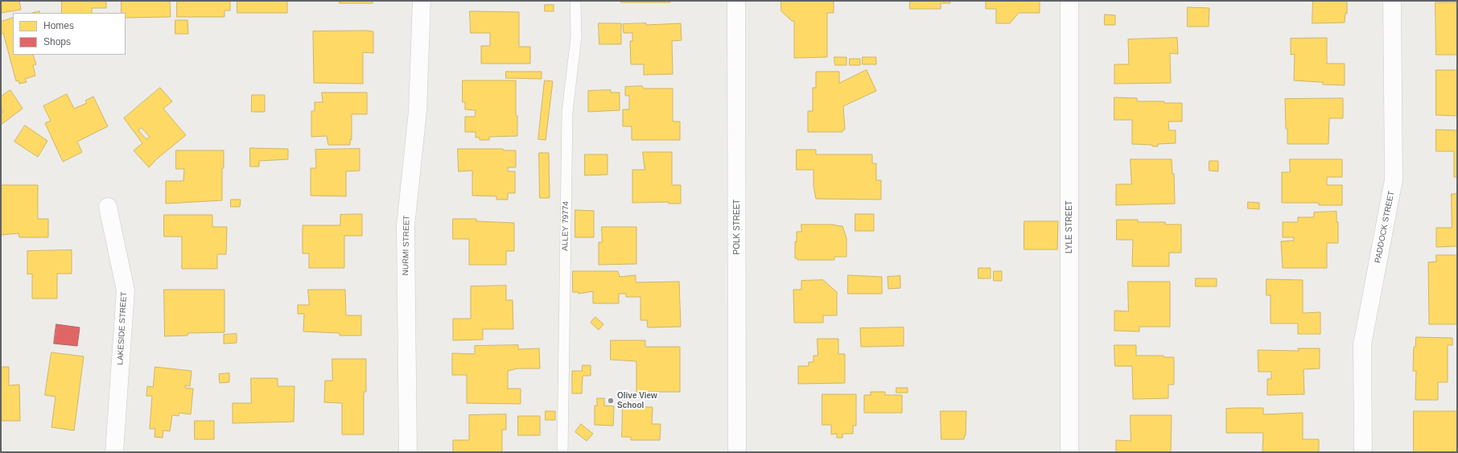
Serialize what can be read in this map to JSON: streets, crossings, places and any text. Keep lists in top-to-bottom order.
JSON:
{
  "streets": {
    "street": [
      "POLK STREET",
      "LYLE STREET",
      "PADDOCK STREET",
      "NURMI STREET",
      "LAKESIDE STREET"
    ],
    "lane": ["ALLEY 79774"]
  },
  "places": ["Olive View School"],
  "legend": ["Homes", "Shops"]
}
